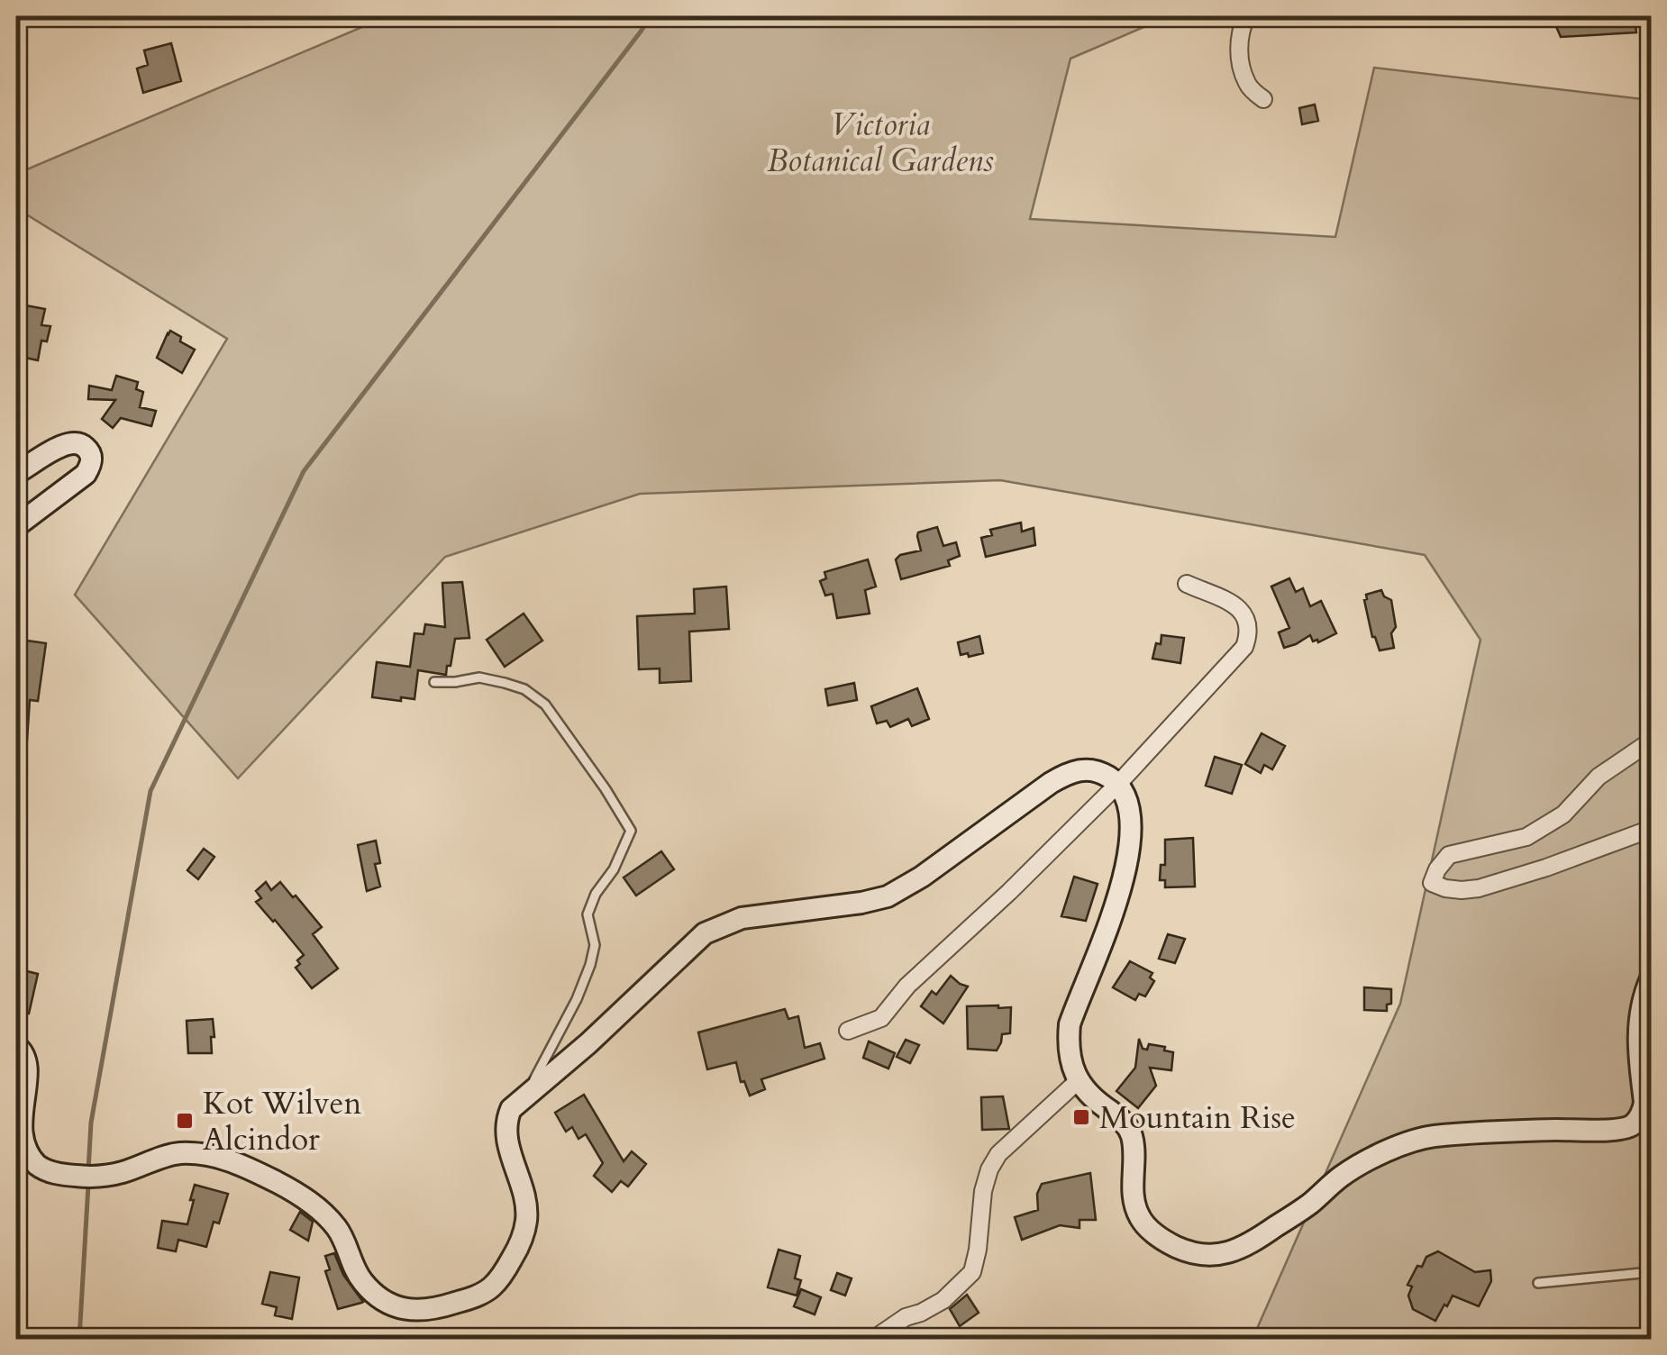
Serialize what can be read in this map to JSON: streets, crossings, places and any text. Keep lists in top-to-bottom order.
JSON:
{
  "parks": ["Victoria Botanical Gardens"],
  "places": {
    "transit": ["Mountain Rise", "Kot Wilven Alcindor"]
  }
}
